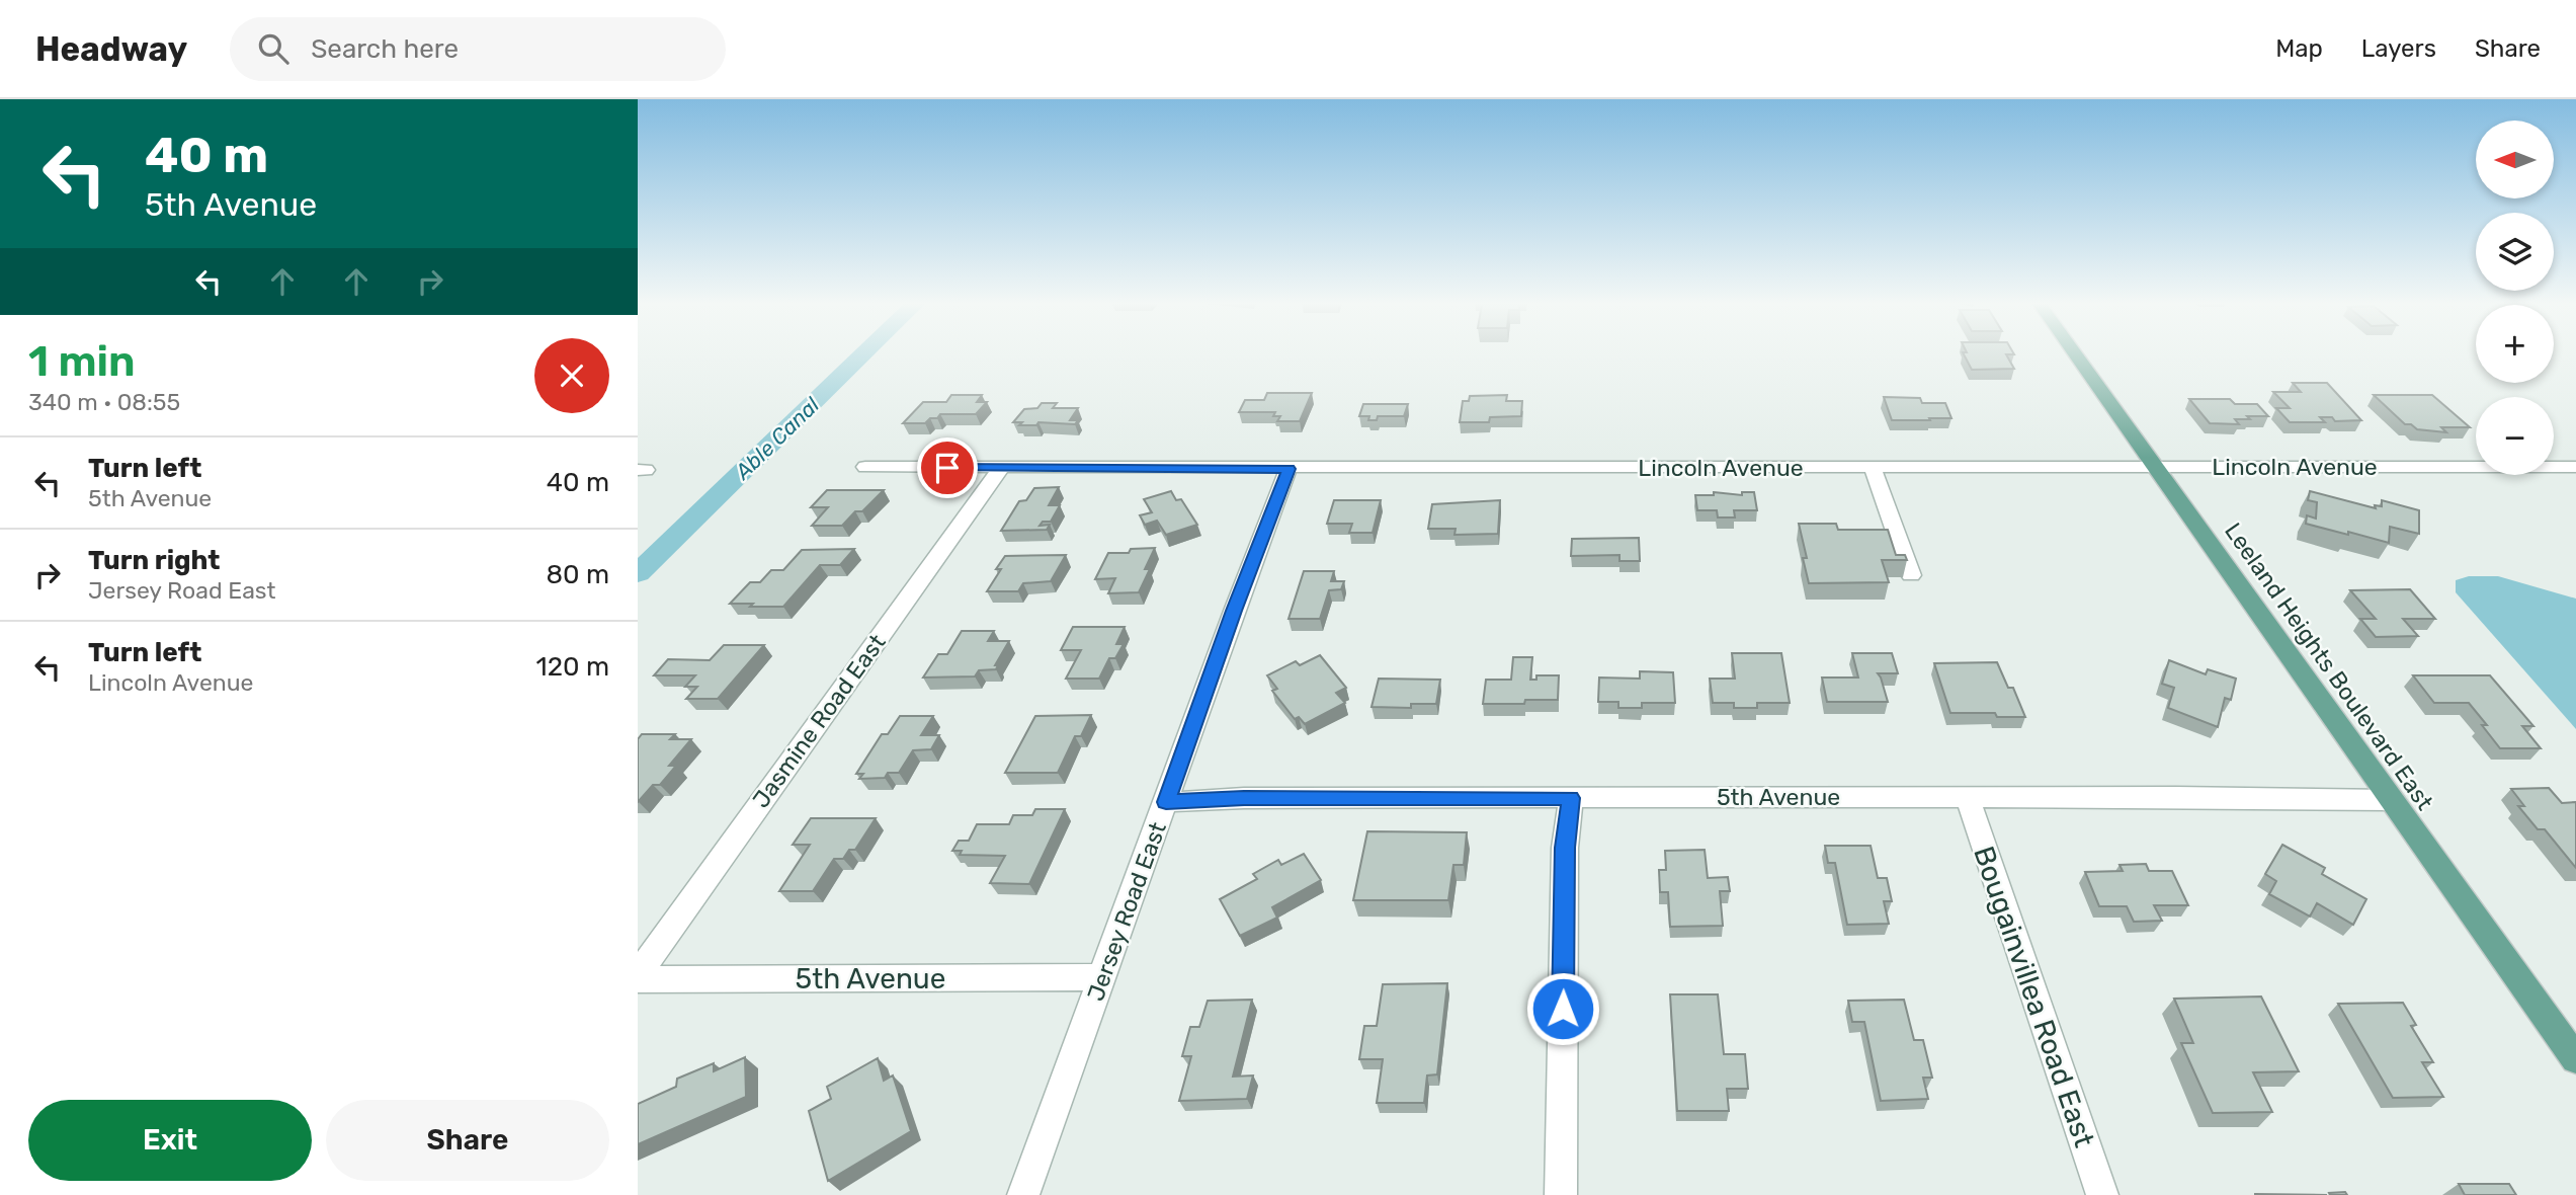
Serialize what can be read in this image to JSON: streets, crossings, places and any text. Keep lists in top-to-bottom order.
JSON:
{
  "streets": {
    "main road": ["Leeland Heights Boulevard East"],
    "street": [
      "Lincoln Avenue",
      "Jasmine Road East",
      "5th Avenue",
      "Jersey Road East",
      "Bougainvillea Road East"
    ]
  },
  "crossings": [
    ["Lincoln Avenue", "Leeland Heights Boulevard East"],
    ["Lincoln Avenue", "Jasmine Road East"],
    ["Lincoln Avenue", "Jersey Road East"],
    ["Leeland Heights Boulevard East", "5th Avenue"],
    ["Jasmine Road East", "5th Avenue"],
    ["5th Avenue", "Jersey Road East"],
    ["5th Avenue", "Bougainvillea Road East"]
  ],
  "water": ["Able Canal"],
  "north": "left",
  "page": {
    "header": "Headway",
    "search": "Search here",
    "nav": ["Map", "Layers", "Share"],
    "turn": ["40 m", "5th Avenue"],
    "map_buttons": ["+", "−"],
    "heading": ["1 min", "340 m · 08:55"],
    "list": [
      {
        "name": "Turn left",
        "note": "5th Avenue",
        "value": "40 m"
      },
      {
        "name": "Turn right",
        "note": "Jersey Road East",
        "value": "80 m"
      },
      {
        "name": "Turn left",
        "note": "Lincoln Avenue",
        "value": "120 m"
      }
    ],
    "buttons": ["Exit", "Share"]
  }
}
